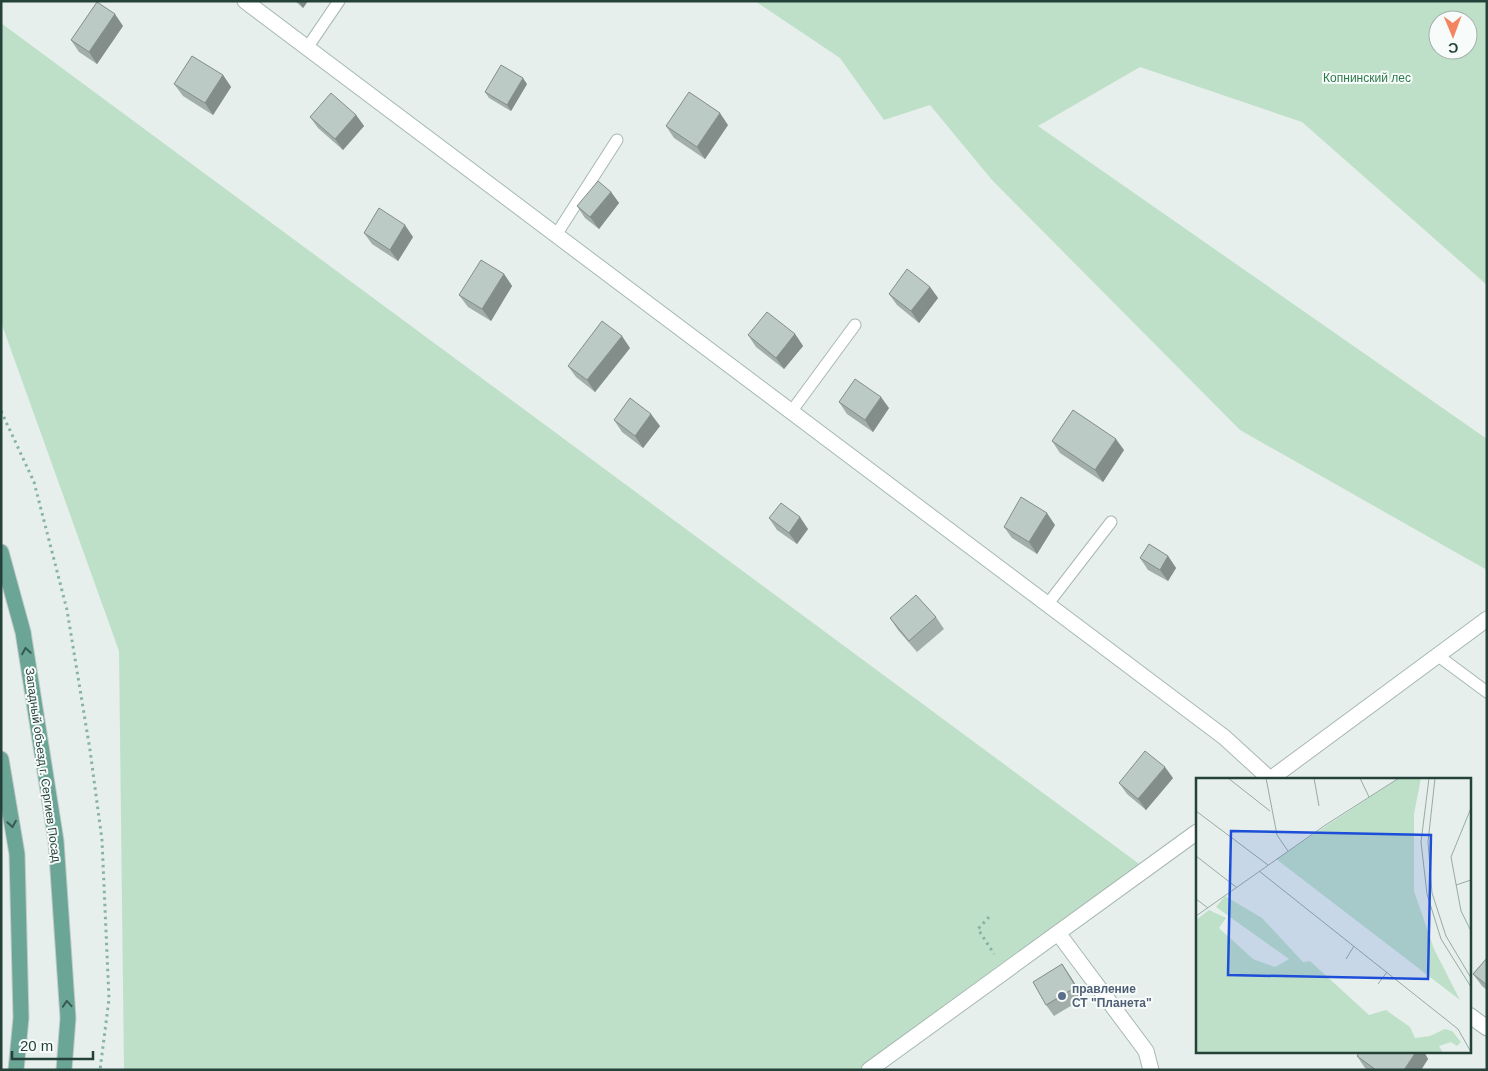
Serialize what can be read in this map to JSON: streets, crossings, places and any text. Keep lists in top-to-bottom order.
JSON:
{
  "streets": {
    "main road": ["Западный объезд г. Сергиев Посад"]
  },
  "parks": ["Копнинский лес"],
  "places": ["правление СТ \"Планета\""],
  "scale_bar": "20 m",
  "north": "bottom"
}
